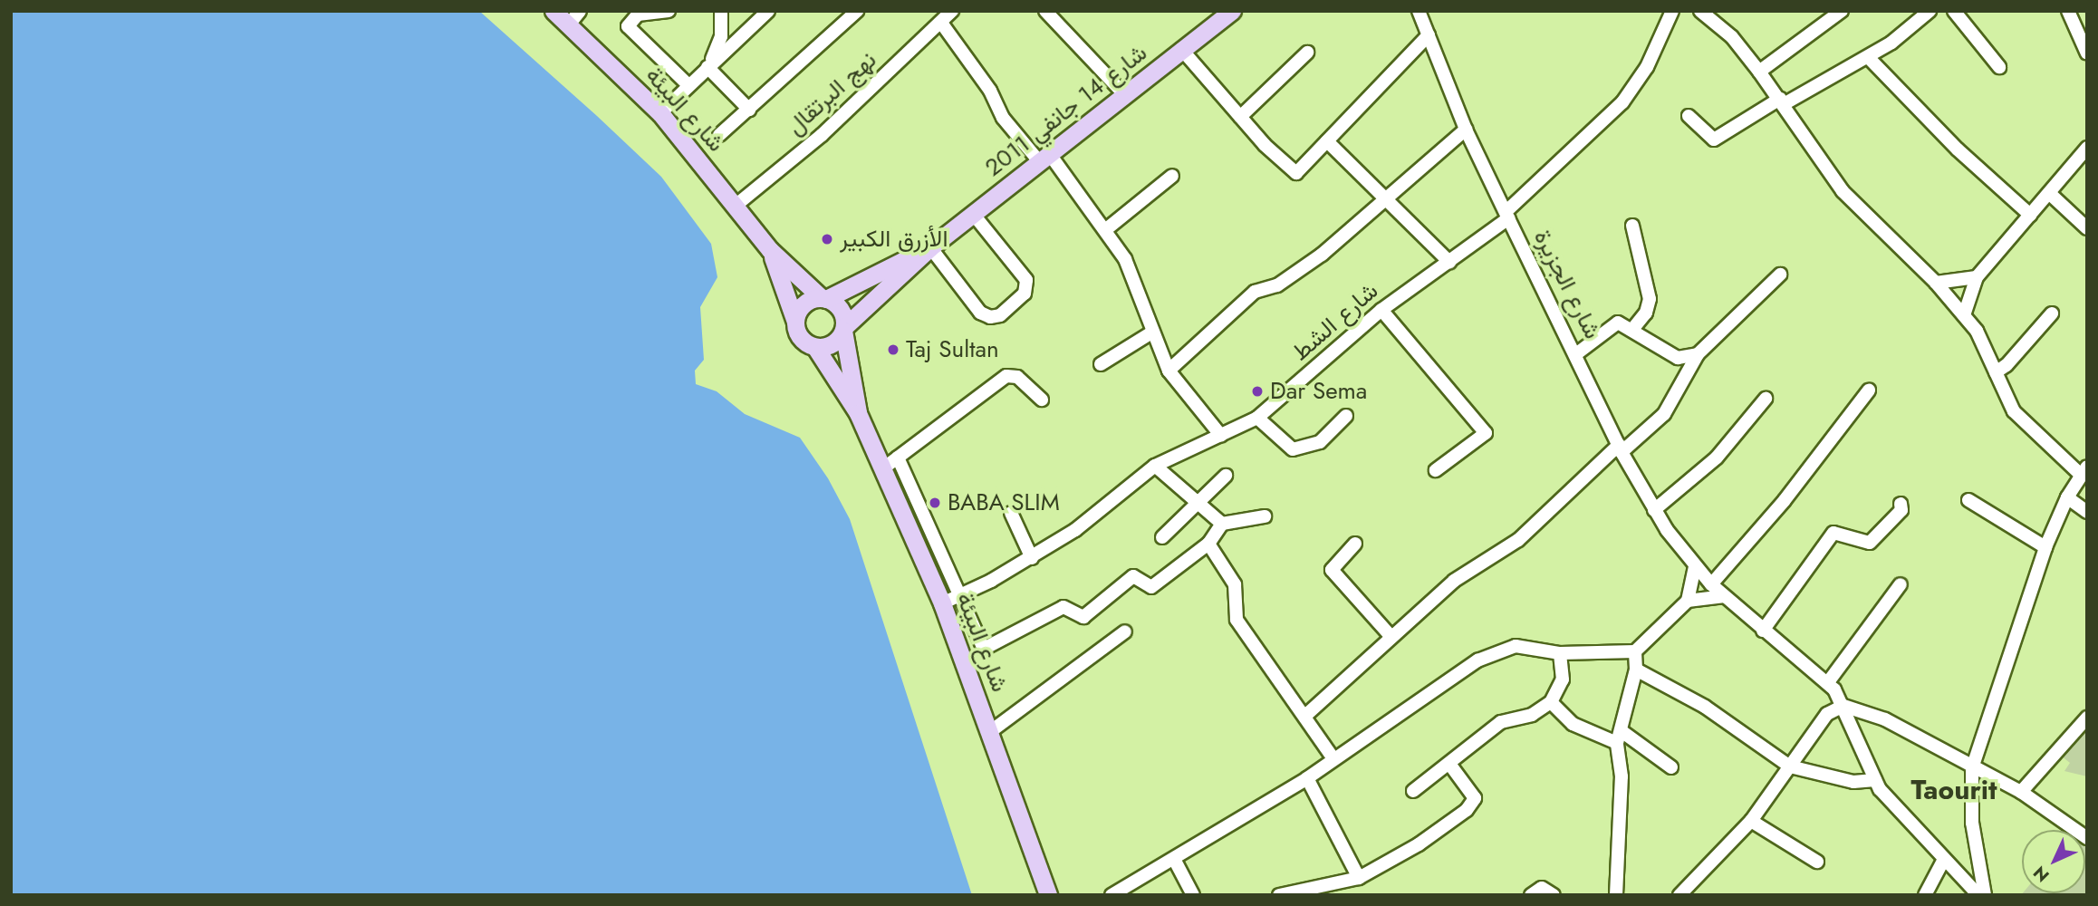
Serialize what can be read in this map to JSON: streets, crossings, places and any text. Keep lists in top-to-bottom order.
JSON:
{
  "streets": {
    "main road": ["شارع البيئة", "شارع 14 جانفي 2011"],
    "street": ["نهج البرتقال", "شارع الجزيرة", "شارع الشط"]
  },
  "crossings": [
    ["نهج البرتقال", "شارع البيئة"],
    ["شارع البيئة", "شارع 14 جانفي 2011"],
    ["شارع البيئة", "شارع الشط"],
    ["شارع الجزيرة", "شارع الشط"]
  ],
  "districts": ["Taourit"],
  "places": [
    "الأزرق الكبير",
    "Taj Sultan",
    "Dar Sema",
    "BABA SLIM"
  ],
  "north": "bottom left"
}
